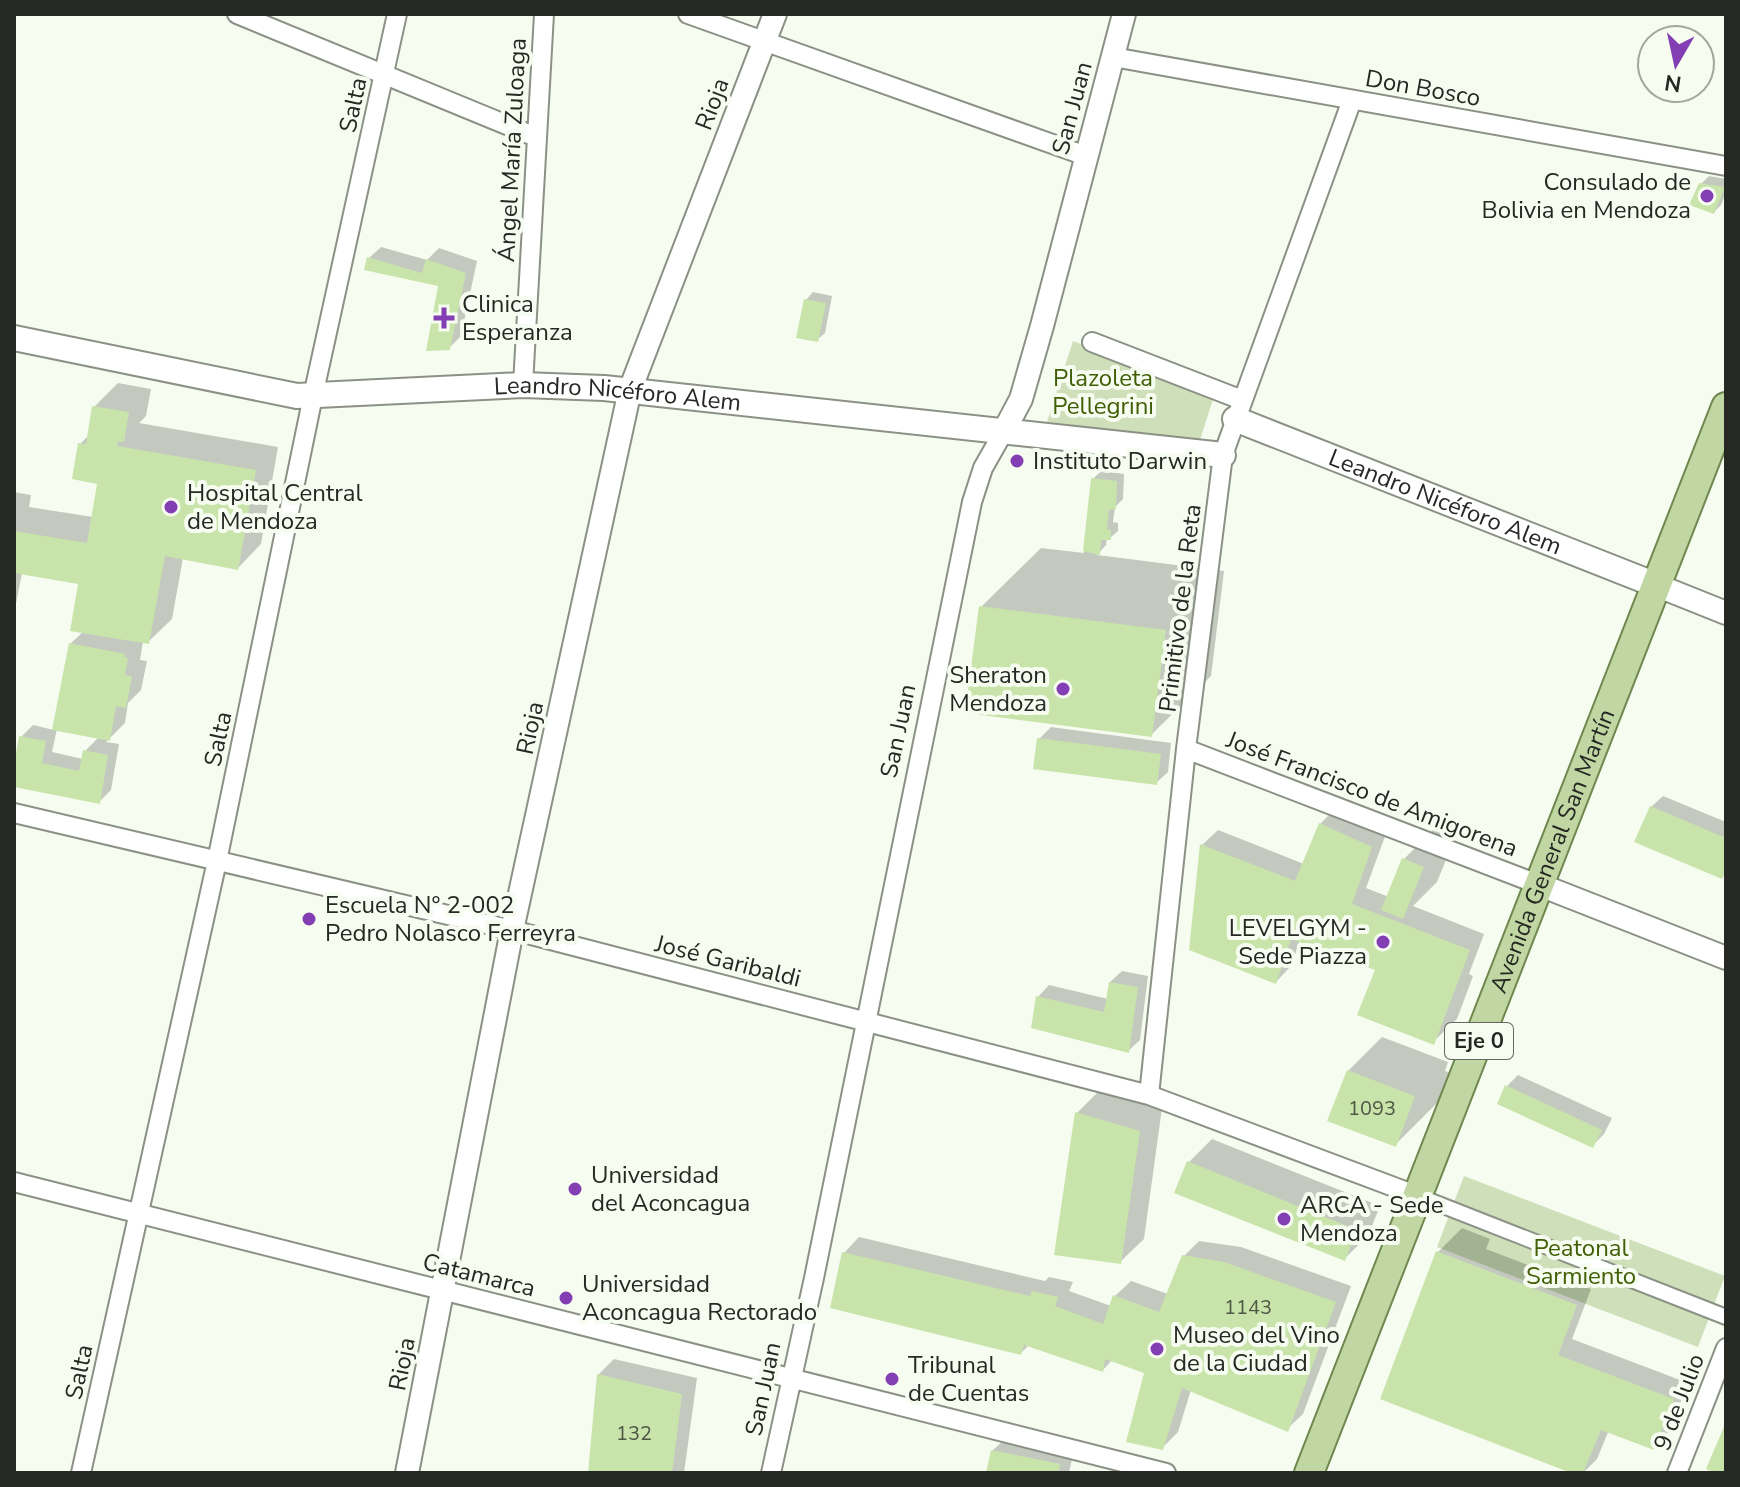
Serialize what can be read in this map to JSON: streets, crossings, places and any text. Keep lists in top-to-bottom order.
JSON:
{
  "streets": {
    "main road": ["Leandro Nicéforo Alem", "Avenida General San Martín", "Eje 0"],
    "street": [
      "Don Bosco",
      "Rioja",
      "Salta",
      "San Juan",
      "Ángel María Zuloaga",
      "Primitivo de la Reta",
      "José Francisco de Amigorena",
      "José Garibaldi",
      "Catamarca",
      "9 de Julio"
    ]
  },
  "crossings": [
    ["Don Bosco", "San Juan"],
    ["Don Bosco", "Primitivo de la Reta"],
    ["Rioja", "Leandro Nicéforo Alem"],
    ["Rioja", "José Garibaldi"],
    ["Rioja", "Catamarca"],
    ["Salta", "Leandro Nicéforo Alem"],
    ["Salta", "José Garibaldi"],
    ["Salta", "Catamarca"],
    ["San Juan", "Leandro Nicéforo Alem"],
    ["San Juan", "José Garibaldi"],
    ["San Juan", "Catamarca"],
    ["Ángel María Zuloaga", "Leandro Nicéforo Alem"],
    ["Leandro Nicéforo Alem", "Primitivo de la Reta"],
    ["Leandro Nicéforo Alem", "Avenida General San Martín"],
    ["Primitivo de la Reta", "José Francisco de Amigorena"],
    ["Primitivo de la Reta", "José Garibaldi"],
    ["José Francisco de Amigorena", "Avenida General San Martín"],
    ["Avenida General San Martín", "José Garibaldi"]
  ],
  "parks": ["Plazoleta Pellegrini", "Peatonal Sarmiento"],
  "places": {
    "other": [
      "Consulado de Bolivia en Mendoza",
      "Instituto Darwin",
      "Hospital Central de Mendoza",
      "Sheraton Mendoza",
      "Escuela N° 2-002 Pedro Nolasco Ferreyra",
      "LEVELGYM - Sede Piazza",
      "Universidad del Aconcagua",
      "ARCA - Sede Mendoza",
      "Universidad Aconcagua Rectorado",
      "Museo del Vino de la Ciudad",
      "Tribunal de Cuentas"
    ],
    "health": ["Clinica Esperanza"]
  },
  "house_numbers": ["1093", "1143", "132"],
  "north": "bottom"
}
